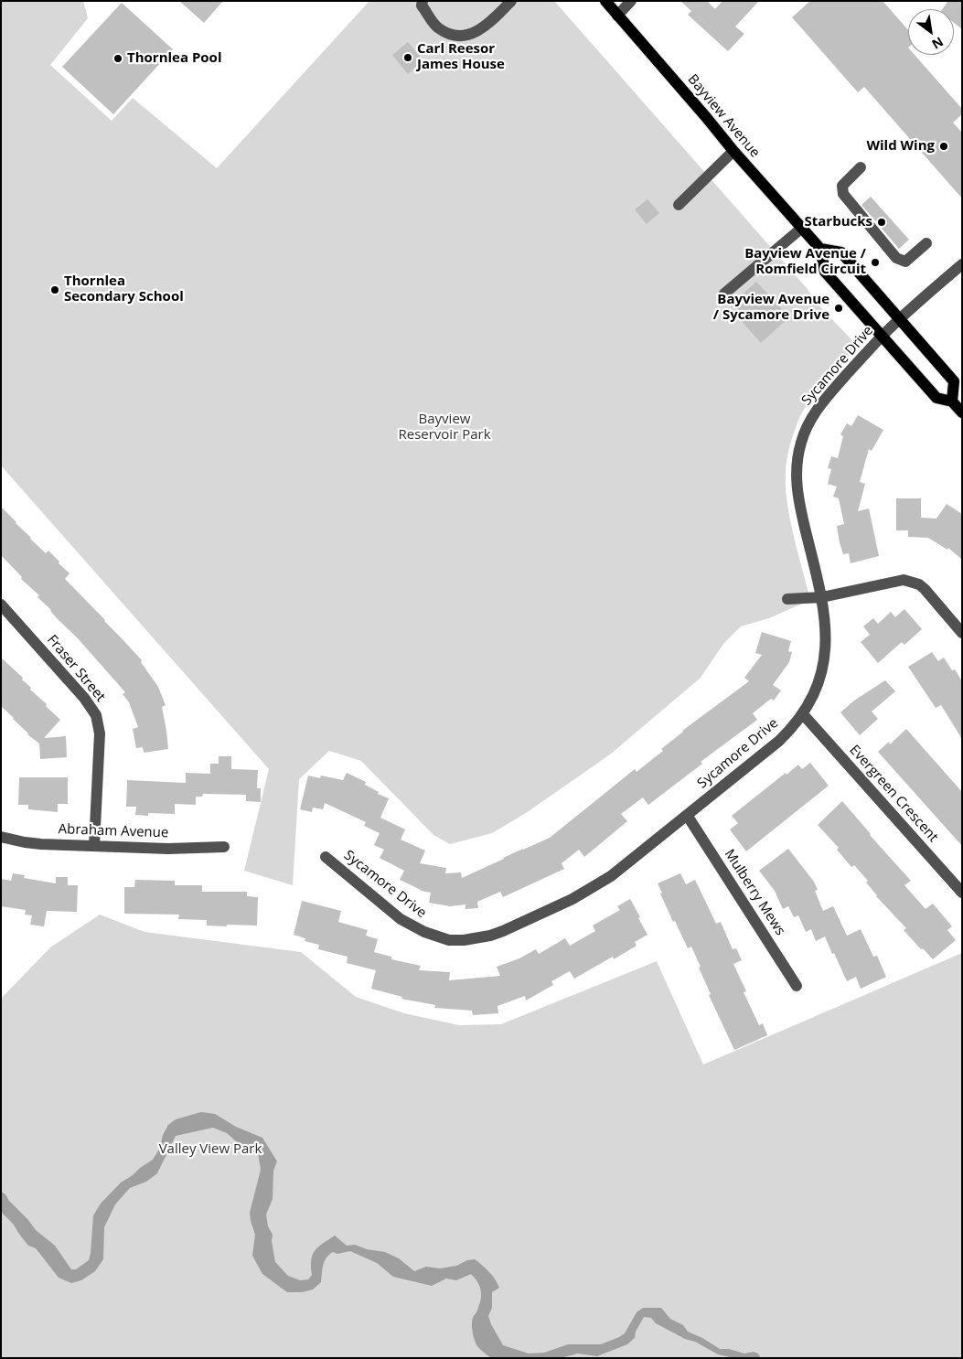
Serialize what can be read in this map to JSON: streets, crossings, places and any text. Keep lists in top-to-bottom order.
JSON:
{
  "streets": {
    "main road": ["Bayview Avenue"],
    "street": [
      "Sycamore Drive",
      "Fraser Street",
      "Evergreen Crescent",
      "Abraham Avenue",
      "Mulberry Mews"
    ]
  },
  "crossings": [
    ["Bayview Avenue", "Sycamore Drive"],
    ["Sycamore Drive", "Evergreen Crescent"],
    ["Sycamore Drive", "Mulberry Mews"],
    ["Fraser Street", "Abraham Avenue"]
  ],
  "parks": ["Bayview Reservoir Park", "Valley View Park"],
  "places": [
    "Carl Reesor James House",
    "Thornlea Pool",
    "Wild Wing",
    "Starbucks",
    "Bayview Avenue / Romfield Circuit",
    "Thornlea Secondary School",
    "Bayview Avenue / Sycamore Drive"
  ],
  "north": "bottom right"
}
